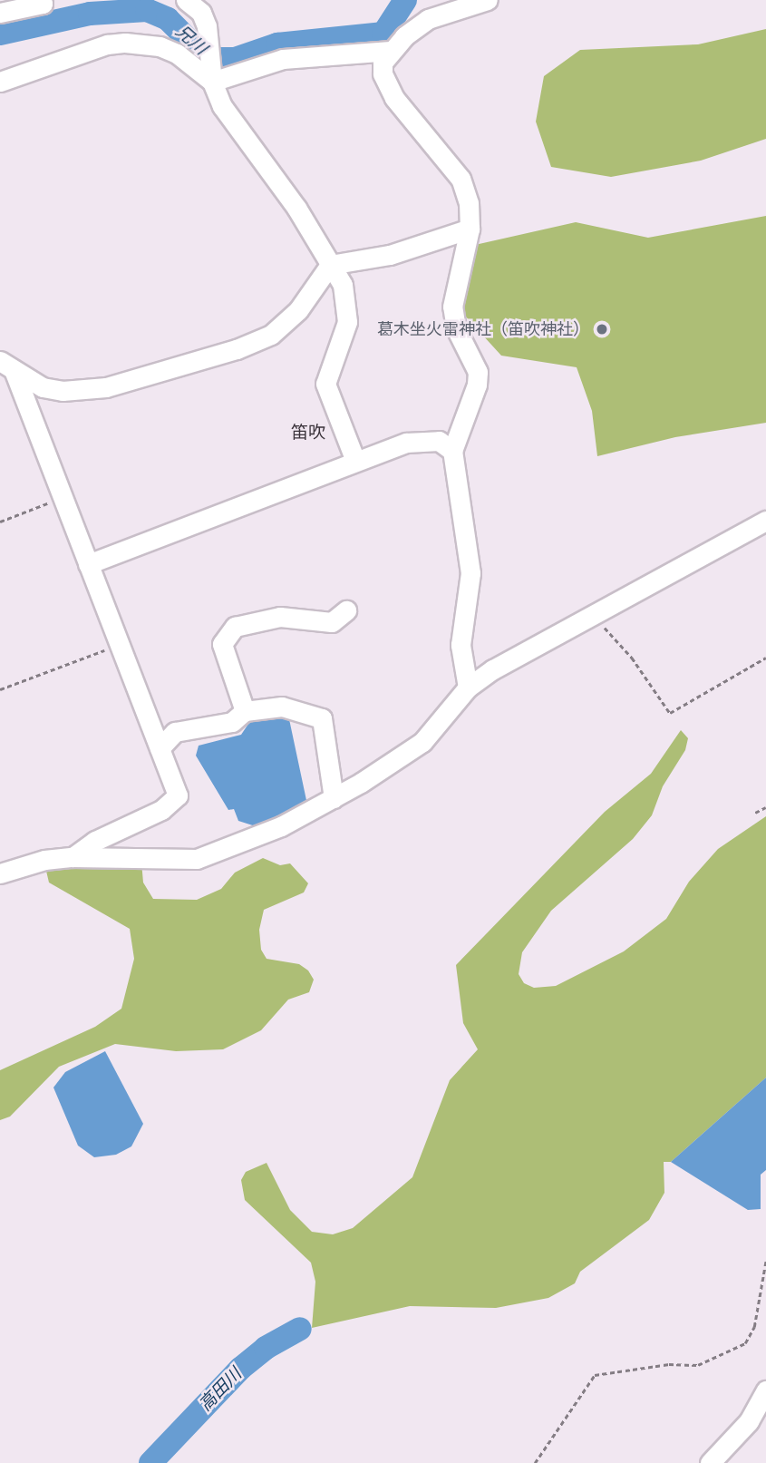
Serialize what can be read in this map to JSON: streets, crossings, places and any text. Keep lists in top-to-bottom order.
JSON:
{
  "districts": ["笛吹"],
  "water": ["兄川", "高田川"],
  "places": ["葛木坐火雷神社（笛吹神社）"]
}
